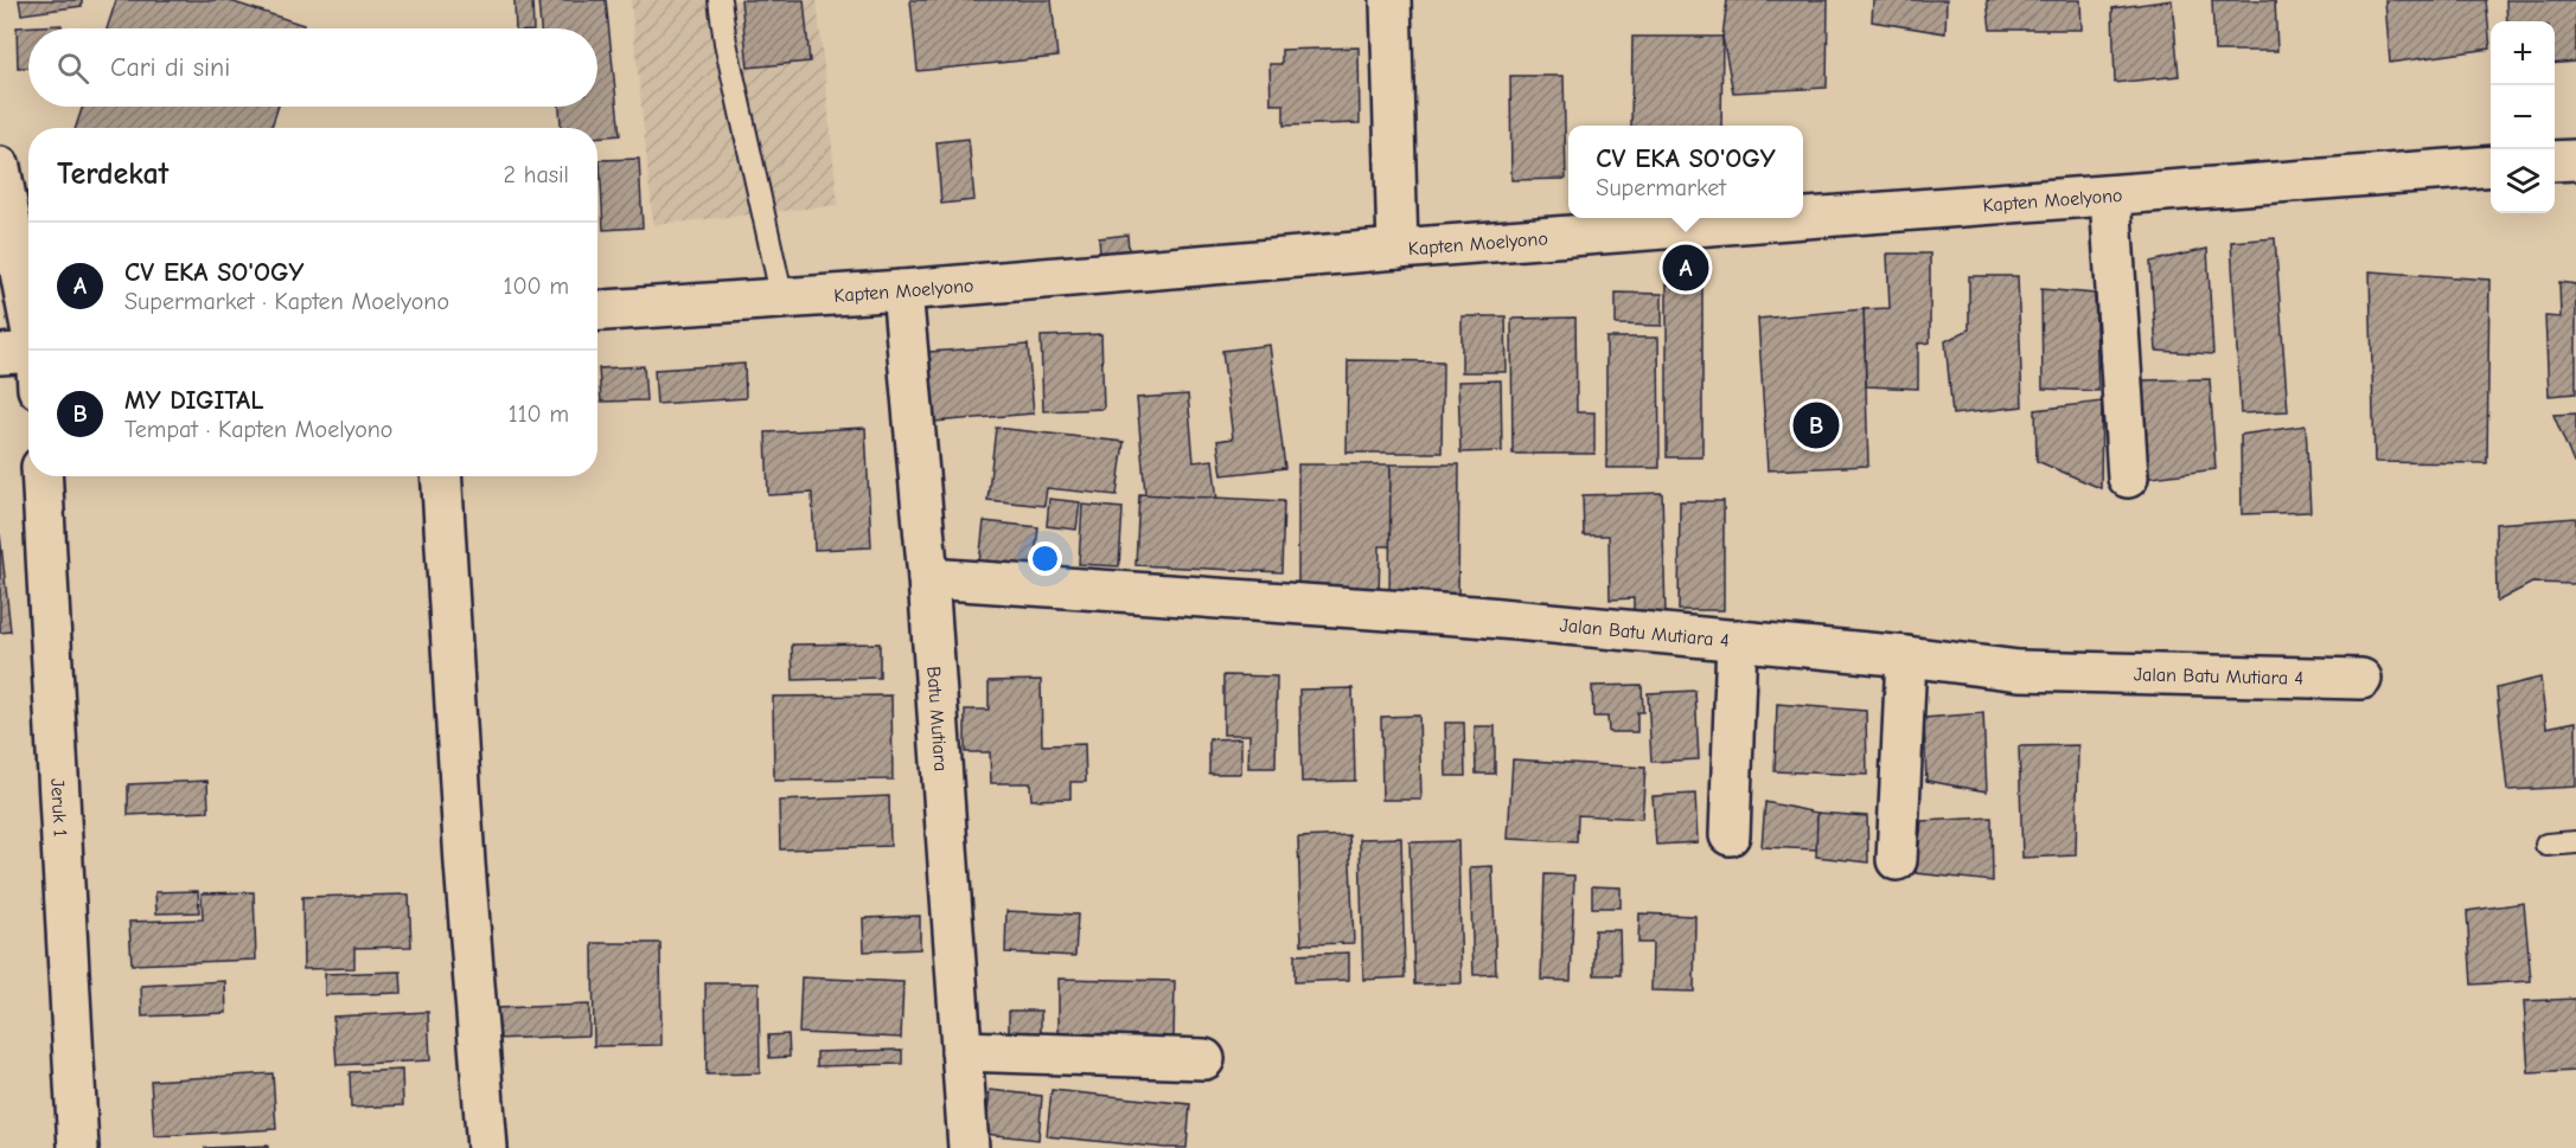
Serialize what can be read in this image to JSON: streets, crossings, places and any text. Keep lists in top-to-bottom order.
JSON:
{
  "streets": {
    "street": [
      "Kapten Moelyono",
      "Jalan Batu Mutiara 4",
      "Batu Mutiara",
      "Jeruk 1"
    ]
  },
  "crossings": [
    ["Kapten Moelyono", "Batu Mutiara"],
    ["Jalan Batu Mutiara 4", "Batu Mutiara"]
  ],
  "page": {
    "map_buttons": ["+", "−"],
    "search": "Cari di sini",
    "popup": ["CV EKA SO'OGY", "Supermarket"],
    "heading": ["Terdekat", "2 hasil"],
    "list": [
      {
        "mark": "A",
        "name": "CV EKA SO'OGY",
        "note": "Supermarket · Kapten Moelyono",
        "value": "100 m"
      },
      {
        "mark": "B",
        "name": "MY DIGITAL",
        "note": "Tempat · Kapten Moelyono",
        "value": "110 m"
      }
    ],
    "pins": ["A", "B"]
  }
}
